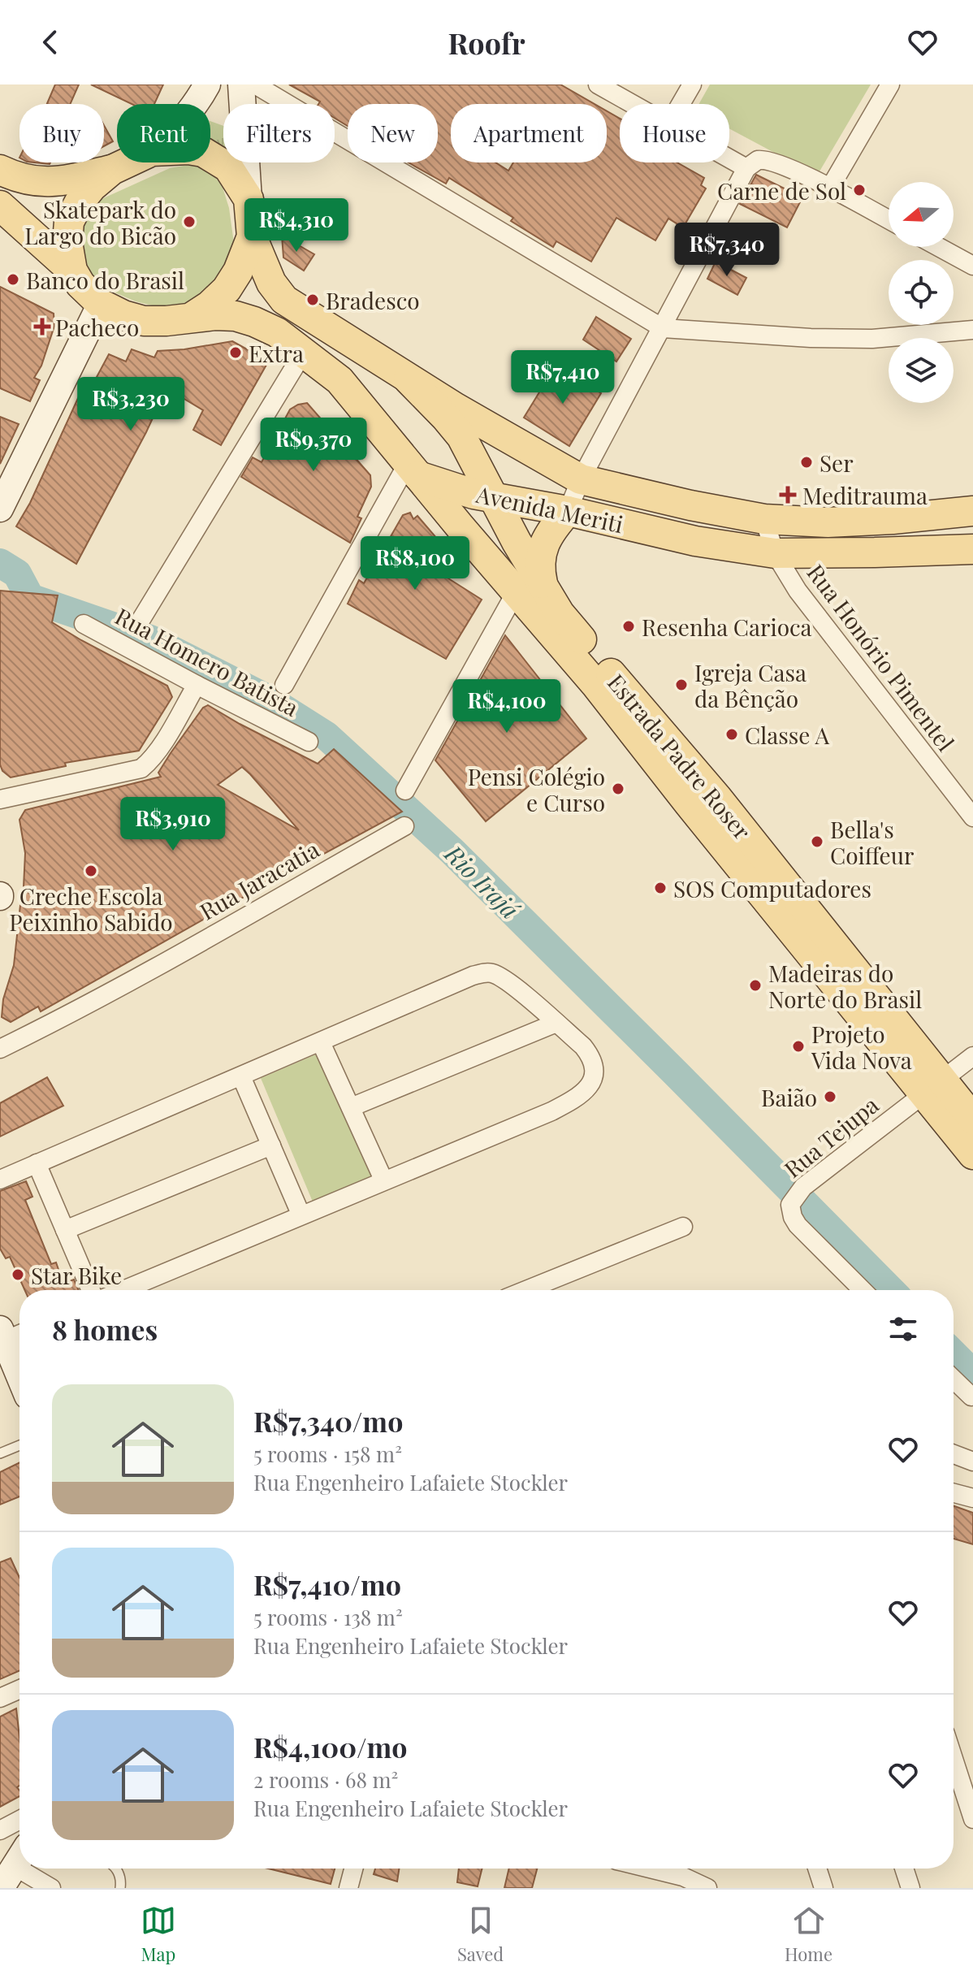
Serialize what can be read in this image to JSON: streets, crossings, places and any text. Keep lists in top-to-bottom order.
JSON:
{
  "streets": {
    "main road": ["Avenida Meriti", "Estrada Padre Roser"],
    "street": [
      "Rua Honório Pimentel",
      "Rua Homero Batista",
      "Rua Jaracatia",
      "Rua Tejupa"
    ]
  },
  "crossings": [
    ["Avenida Meriti", "Rua Honório Pimentel"],
    ["Avenida Meriti", "Estrada Padre Roser"],
    ["Estrada Padre Roser", "Rua Tejupa"]
  ],
  "water": ["Rio Irajá"],
  "places": {
    "other": [
      "Carne de Sol",
      "Skatepark do Largo do Bicão",
      "Banco do Brasil",
      "Bradesco",
      "Extra",
      "Ser",
      "Resenha Carioca",
      "Igreja Casa da Bênção",
      "Classe A",
      "Pensi Colégio e Curso",
      "Bella's Coiffeur",
      "Creche Escola Peixinho Sabido",
      "SOS Computadores",
      "Madeiras do Norte do Brasil",
      "Projeto Vida Nova",
      "Baião",
      "Star Bike"
    ],
    "health": ["Pacheco", "Meditrauma"]
  },
  "north": "left",
  "page": {
    "header": "Roofr",
    "chip": [
      "Buy",
      "Rent",
      "Filters",
      "New",
      "Apartment",
      "House"
    ],
    "price": [
      "R$4,310",
      "R$7,340",
      "R$7,410",
      "R$3,230",
      "R$9,370",
      "R$8,100",
      "R$4,100",
      "R$3,910"
    ],
    "heading": "8 homes",
    "list": [
      {
        "name": "R$7,340/mo",
        "note": "5 rooms · 158 m² · Rua Engenheiro Lafaiete Stockler"
      },
      {
        "name": "R$7,410/mo",
        "note": "5 rooms · 138 m² · Rua Engenheiro Lafaiete Stockler"
      },
      {
        "name": "R$4,100/mo",
        "note": "2 rooms · 68 m² · Rua Engenheiro Lafaiete Stockler"
      }
    ],
    "tabs": ["Map", "Saved", "Home"]
  }
}
